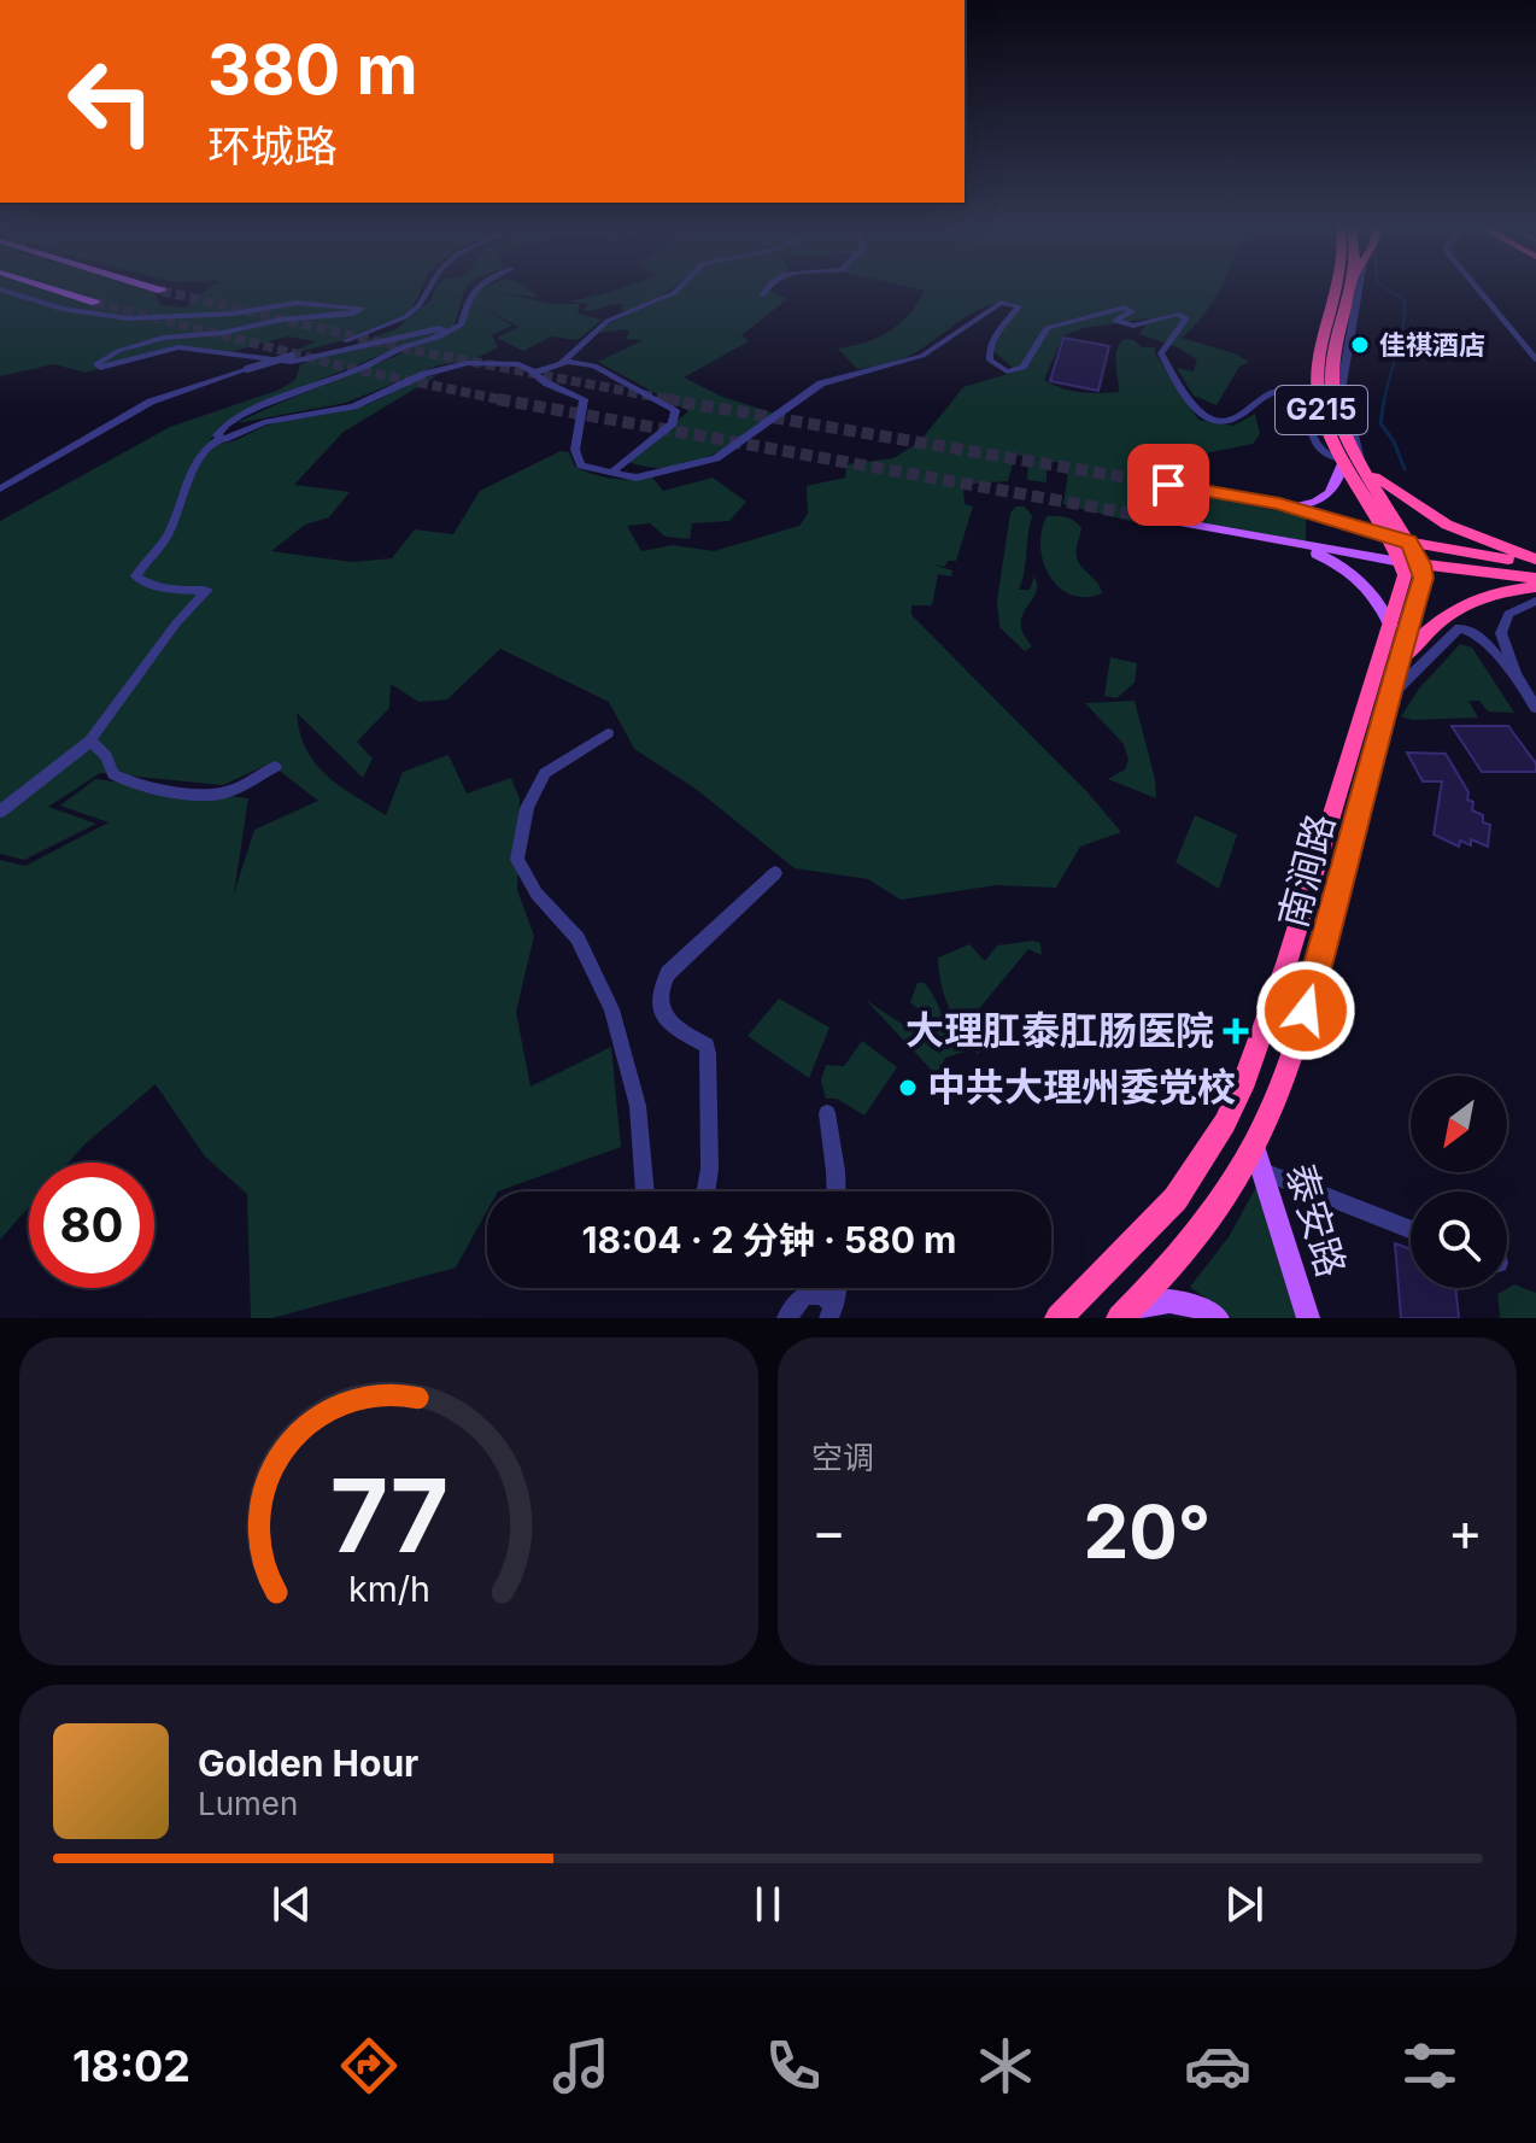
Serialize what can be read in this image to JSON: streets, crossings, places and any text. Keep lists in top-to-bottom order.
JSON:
{
  "streets": {
    "highway": ["G215", "南涧路"],
    "main road": ["泰安路"]
  },
  "crossings": [
    ["G215", "南涧路"],
    ["南涧路", "泰安路"]
  ],
  "places": {
    "other": ["佳祺酒店", "中共大理州委党校"],
    "health": ["大理肛泰肛肠医院"]
  },
  "north": "bottom left",
  "page": {
    "turn": ["380 m", "环城路"],
    "limit": "80",
    "trip": "18:04 · 2 分钟 · 580 m",
    "tile": "空调",
    "heat": ["−", "20°", "+"],
    "song": ["Golden Hour", "Lumen"],
    "tabs": "18:02",
    "gauge": ["77", "km/h"]
  }
}
